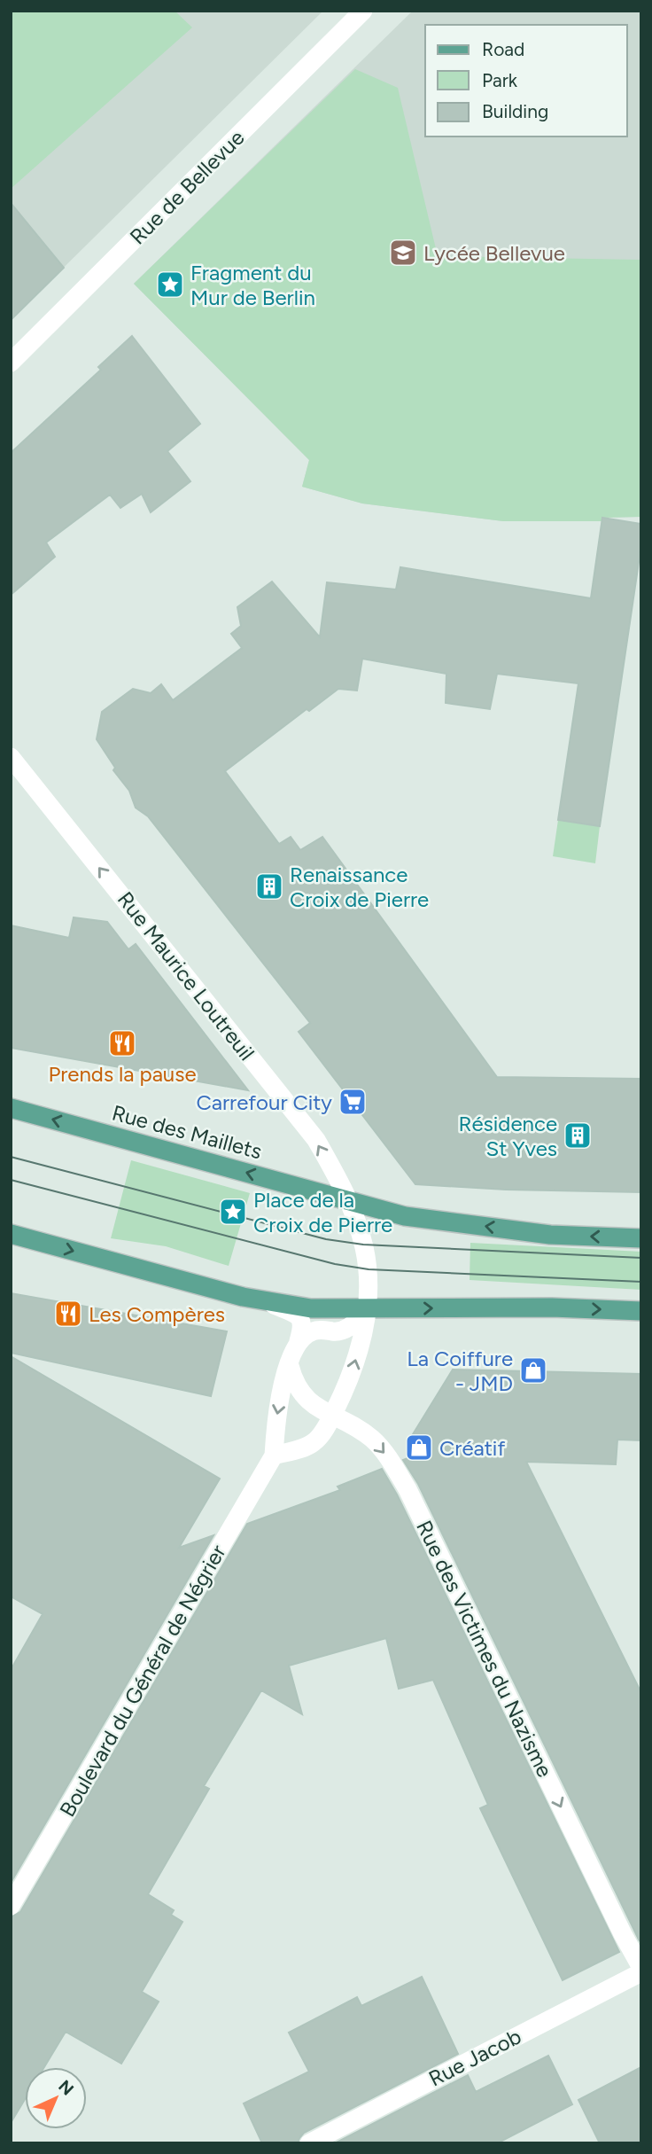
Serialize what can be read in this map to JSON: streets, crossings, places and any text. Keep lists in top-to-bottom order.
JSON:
{
  "streets": {
    "main road": ["Rue des Maillets"],
    "street": [
      "Rue de Bellevue",
      "Rue Maurice Loutreuil",
      "Rue des Victimes du Nazisme",
      "Boulevard du Général de Négrier",
      "Rue Jacob"
    ]
  },
  "crossings": [
    ["Rue Maurice Loutreuil", "Rue des Maillets"],
    ["Rue des Victimes du Nazisme", "Boulevard du Général de Négrier"],
    ["Rue des Victimes du Nazisme", "Rue Jacob"]
  ],
  "one_way": ["Rue Maurice Loutreuil", "Rue des Victimes du Nazisme"],
  "places": {
    "school or university": ["Lycée Bellevue"],
    "place": ["Fragment du Mur de Berlin", "Place de la Croix de Pierre"],
    "building": ["Renaissance Croix de Pierre", "Résidence St Yves"],
    "restaurant": ["Prends la pause", "Les Compères"],
    "supermarket": ["Carrefour City"],
    "shop": ["La Coiffure - JMD", "Créatif"]
  },
  "legend": ["Road", "Park", "Building"],
  "north": "top right"
}
